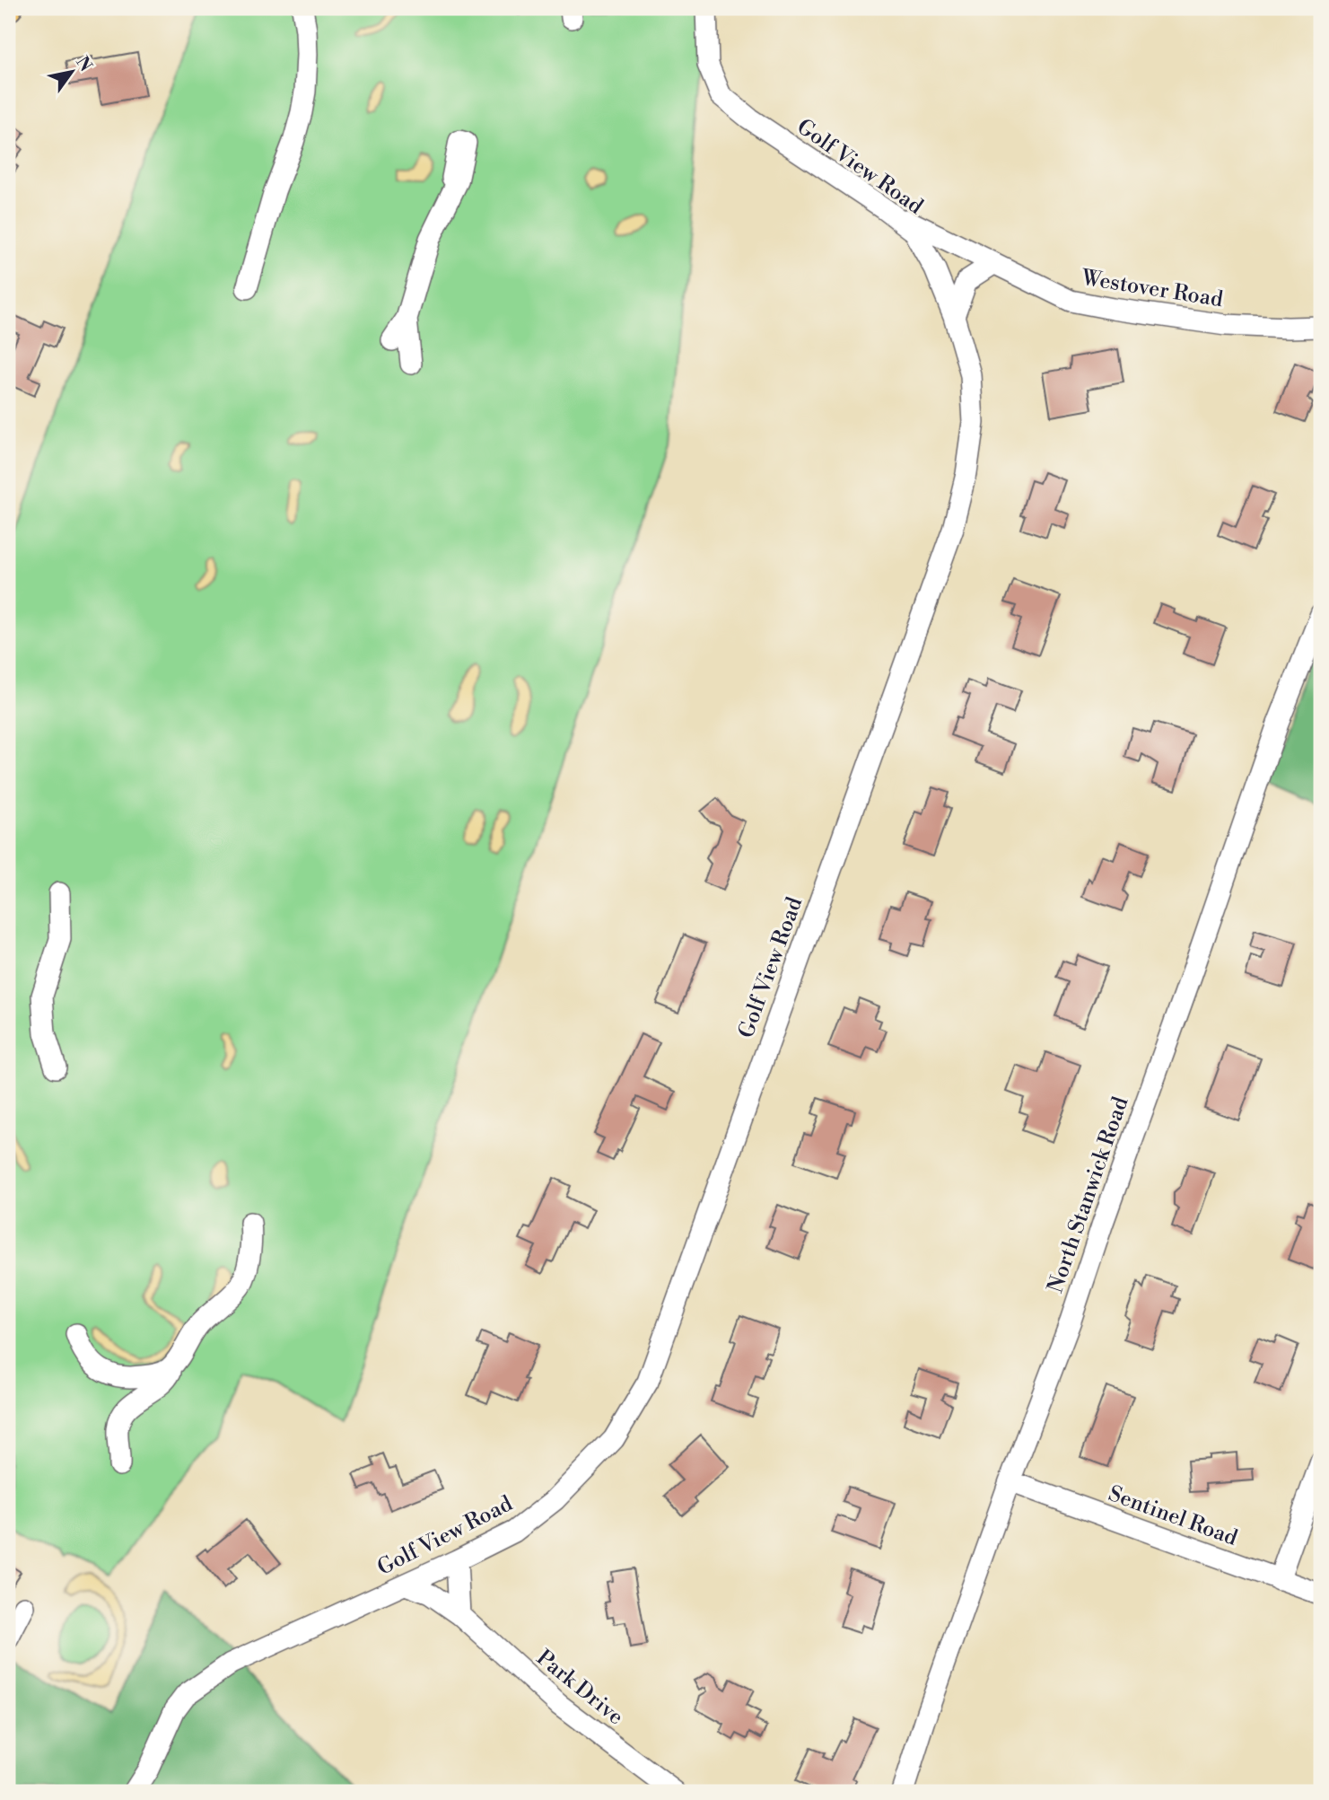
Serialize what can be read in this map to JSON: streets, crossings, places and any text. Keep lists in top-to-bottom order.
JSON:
{
  "streets": {
    "street": [
      "Golf View Road",
      "Westover Road",
      "North Stanwick Road",
      "Sentinel Road",
      "Park Drive"
    ]
  },
  "crossings": [
    ["Golf View Road", "Westover Road"],
    ["Golf View Road", "Park Drive"],
    ["North Stanwick Road", "Sentinel Road"]
  ],
  "north": "top right"
}
